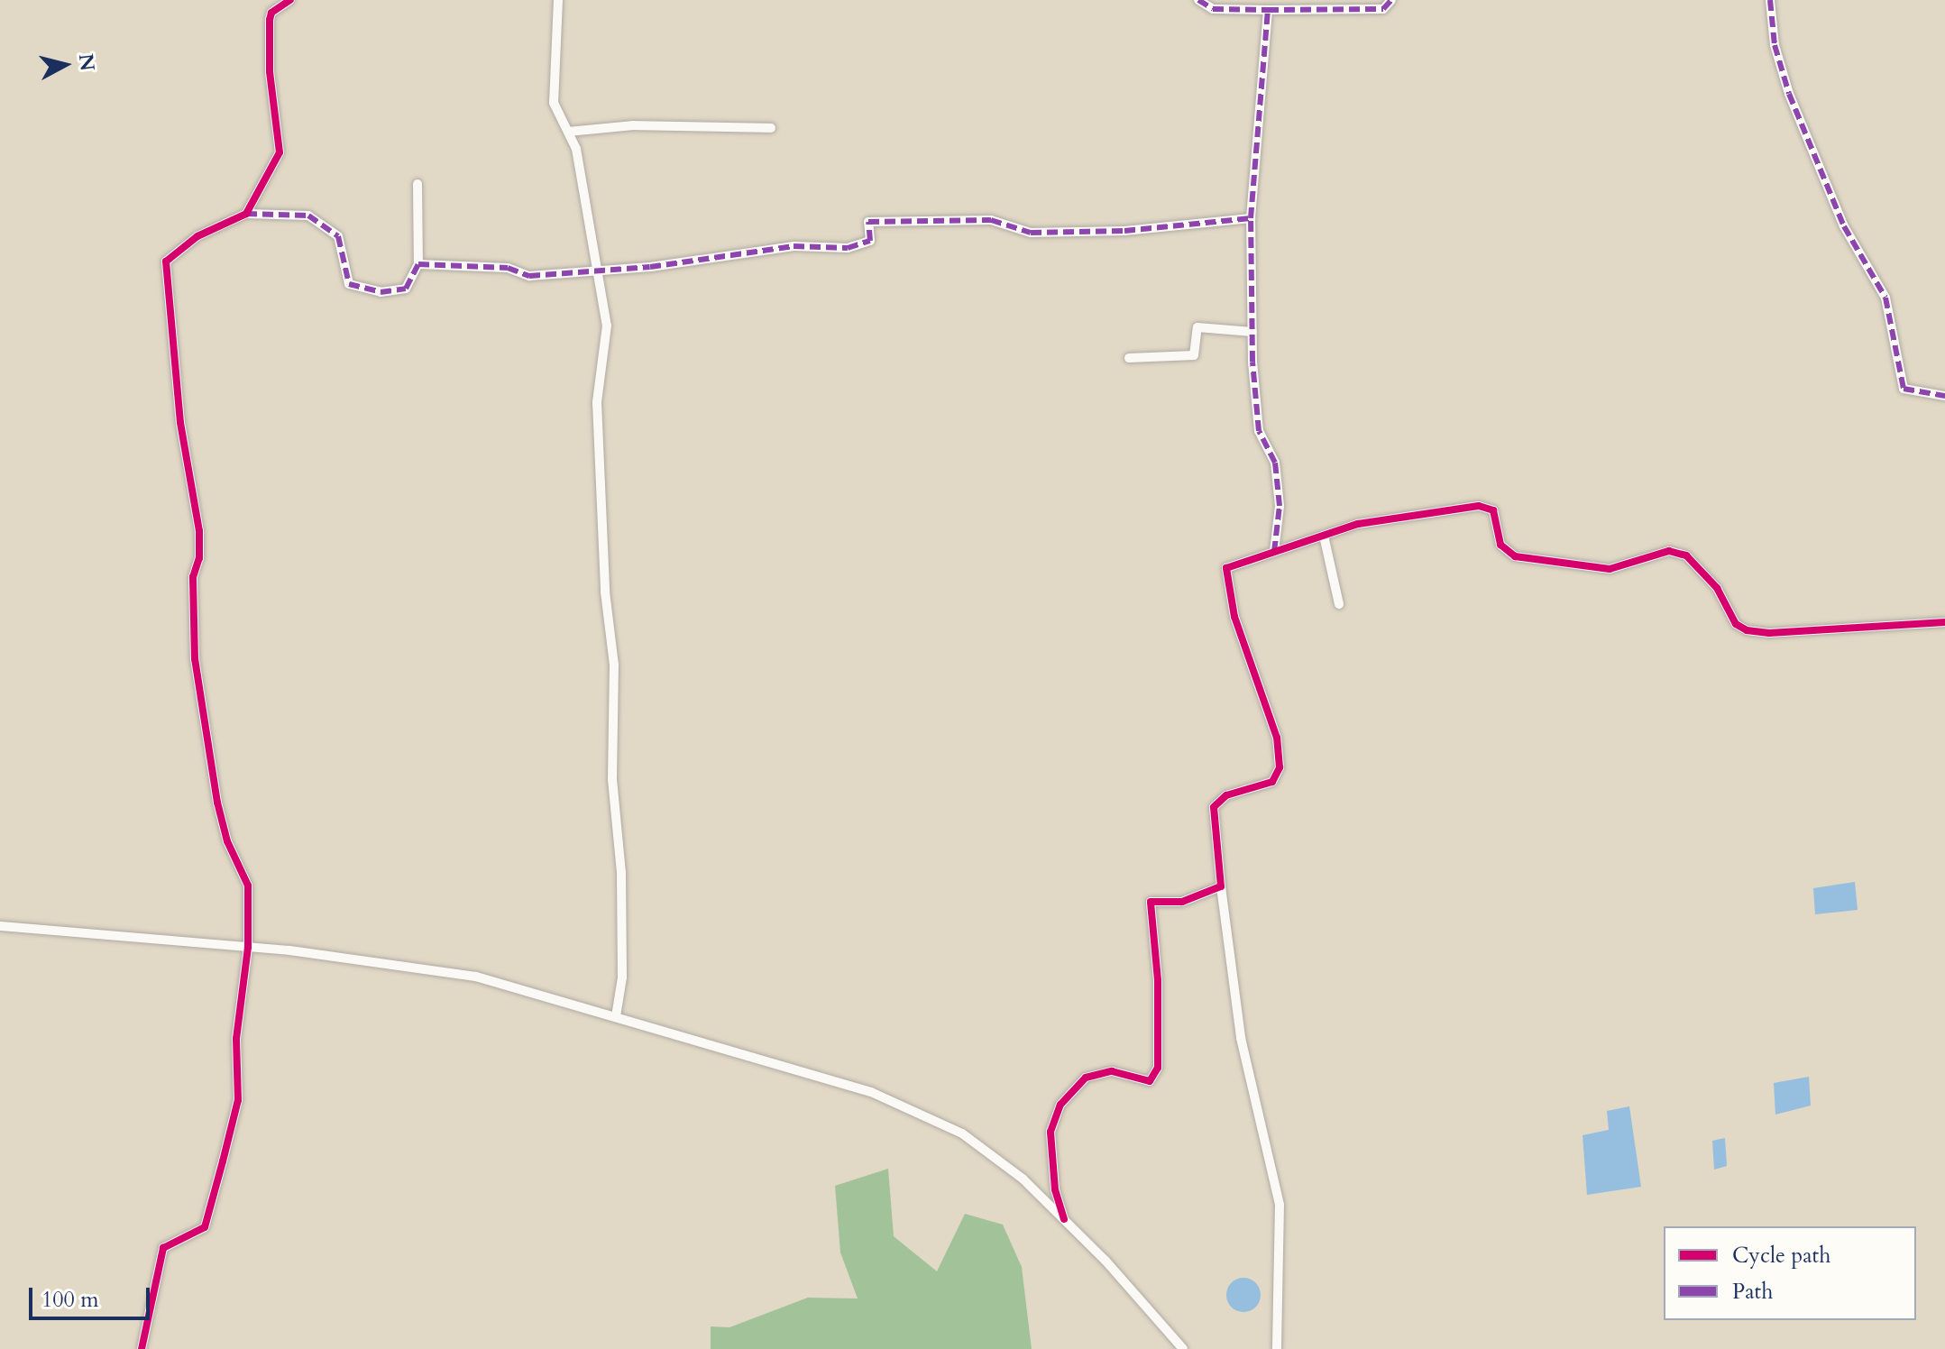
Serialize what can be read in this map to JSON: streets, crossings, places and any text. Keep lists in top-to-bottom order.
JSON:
{
  "legend": ["Cycle path", "Path"],
  "scale_bar": "100 m",
  "north": "right"
}
